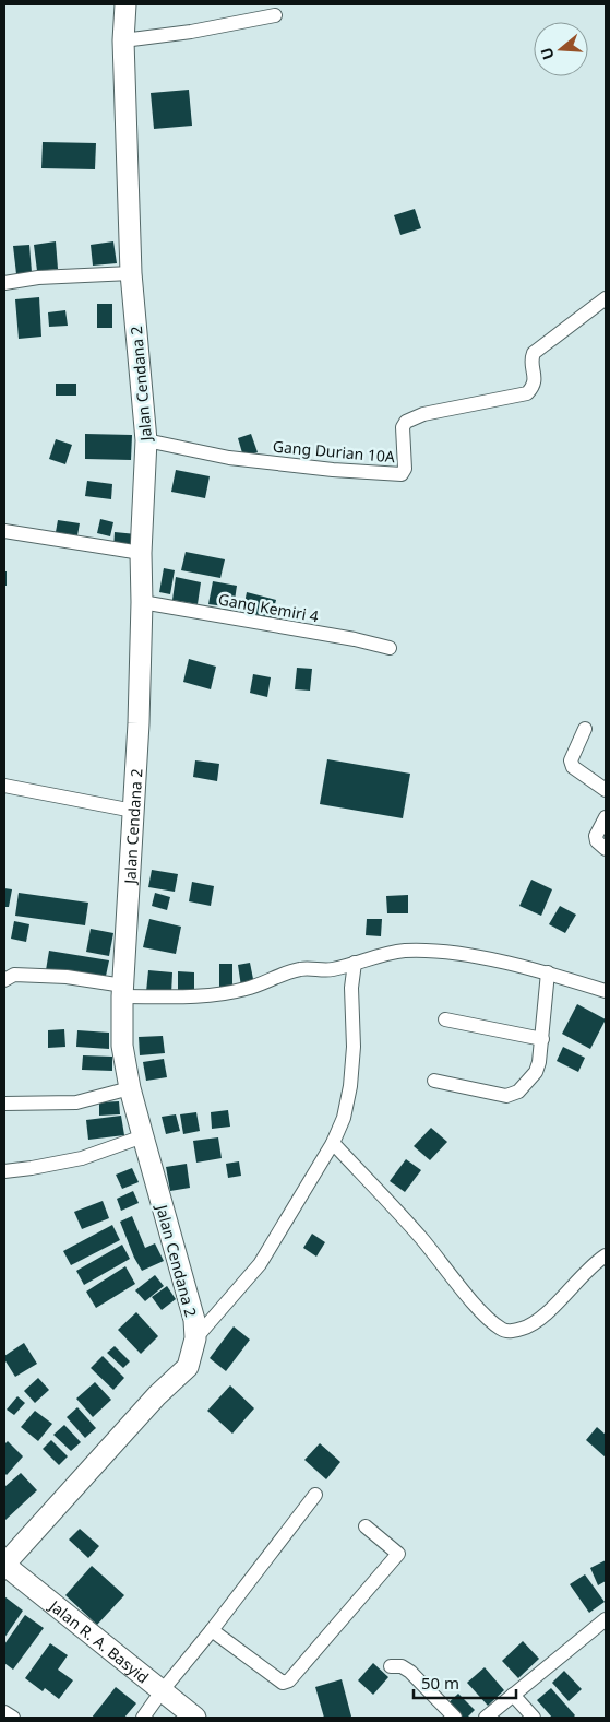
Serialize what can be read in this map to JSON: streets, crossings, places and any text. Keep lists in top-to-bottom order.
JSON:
{
  "streets": {
    "street": [
      "Jalan Cendana 2",
      "Gang Durian 10A",
      "Gang Kemiri 4",
      "Jalan R. A. Basyid"
    ]
  },
  "crossings": [
    ["Jalan Cendana 2", "Gang Durian 10A"],
    ["Jalan Cendana 2", "Gang Kemiri 4"],
    ["Jalan Cendana 2", "Jalan R. A. Basyid"]
  ],
  "scale_bar": "50 m",
  "north": "left"
}
